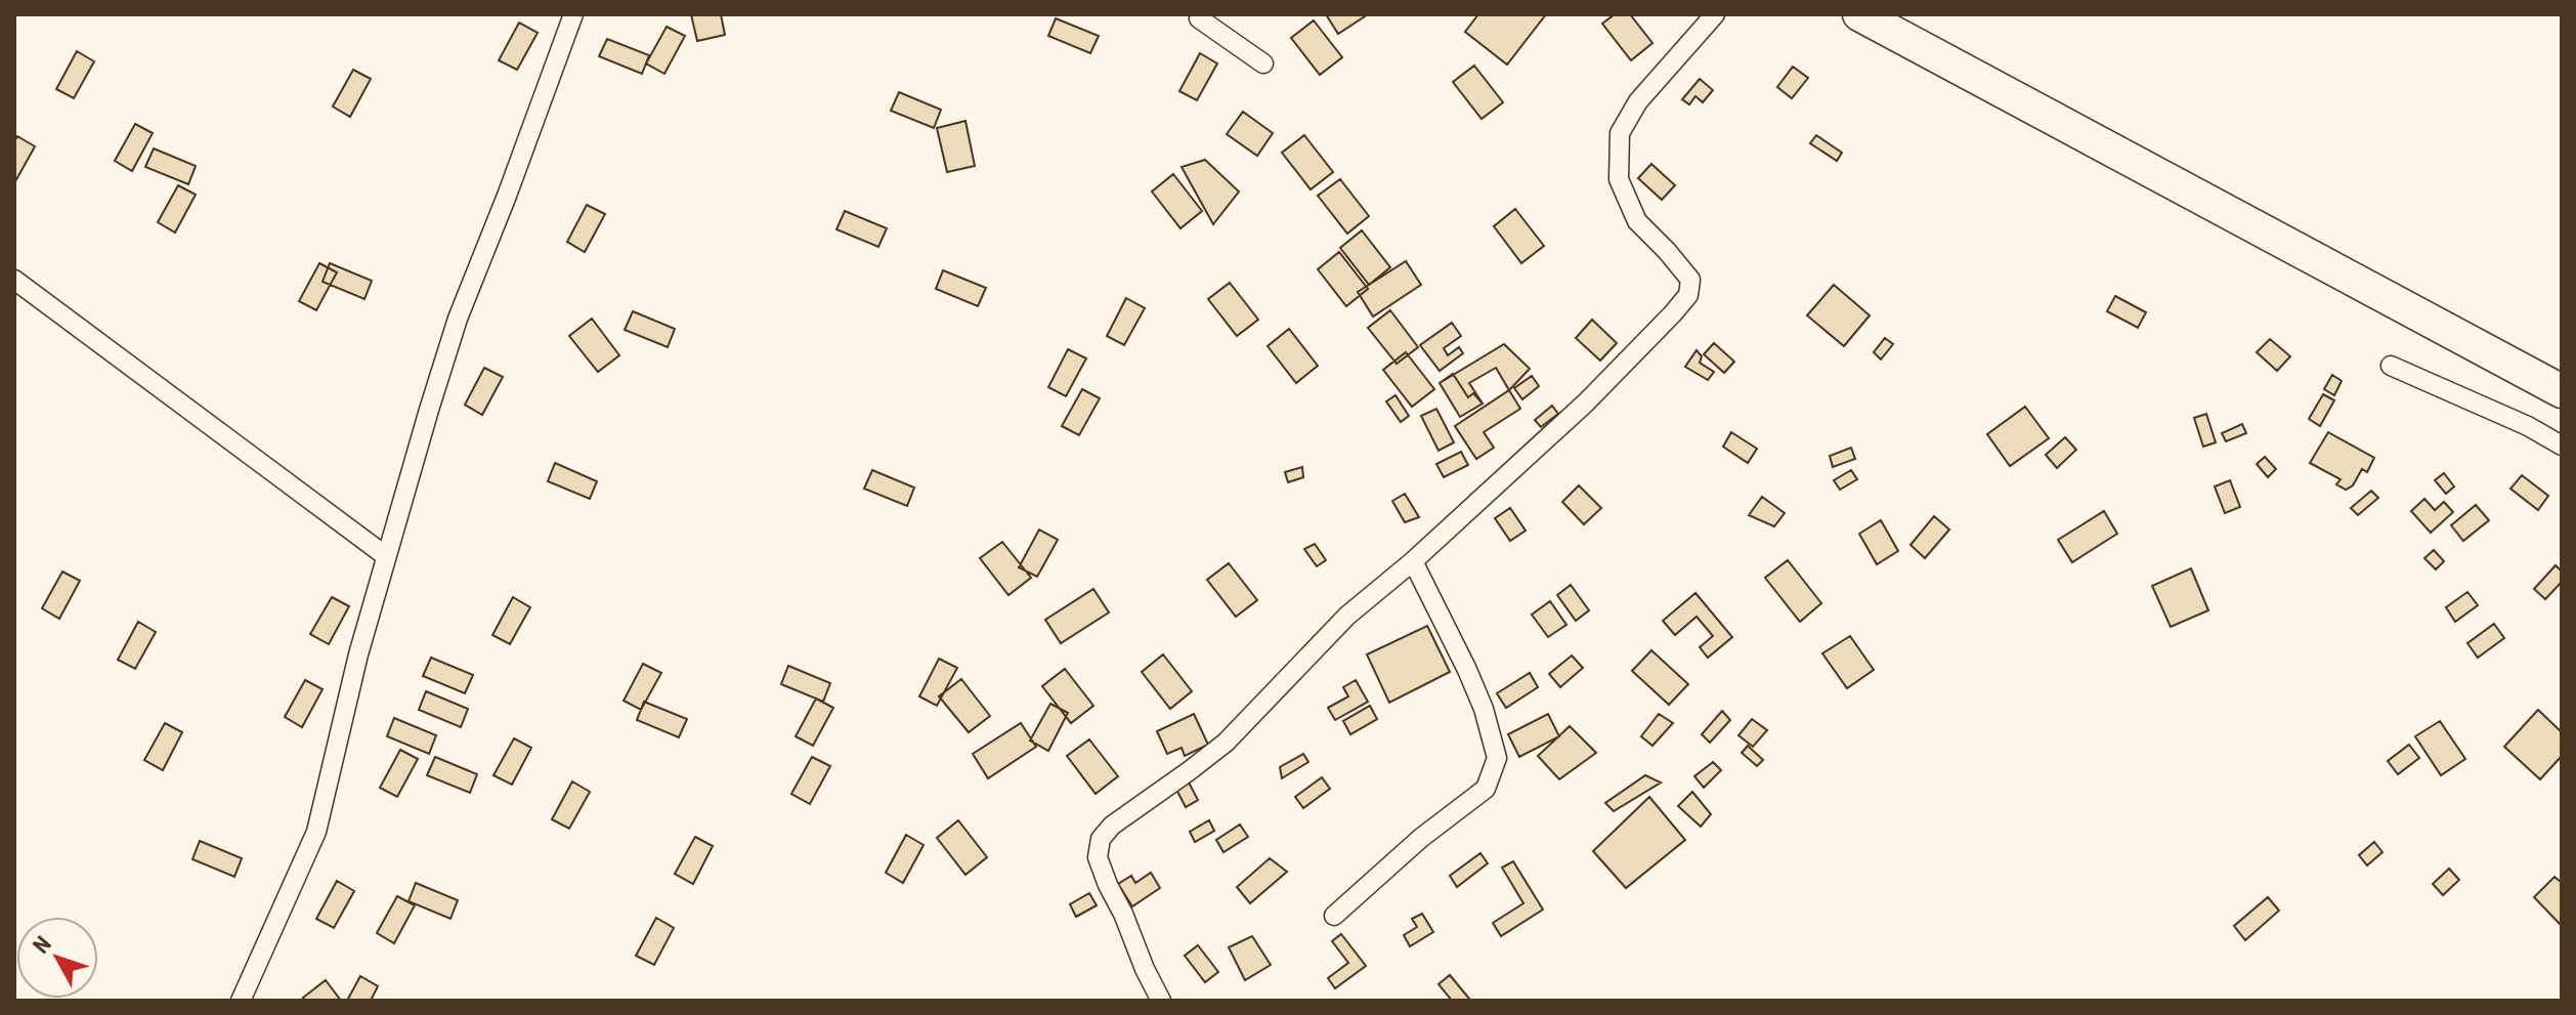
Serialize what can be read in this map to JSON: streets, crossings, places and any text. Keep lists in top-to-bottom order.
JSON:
{
  "north": "top left"
}
